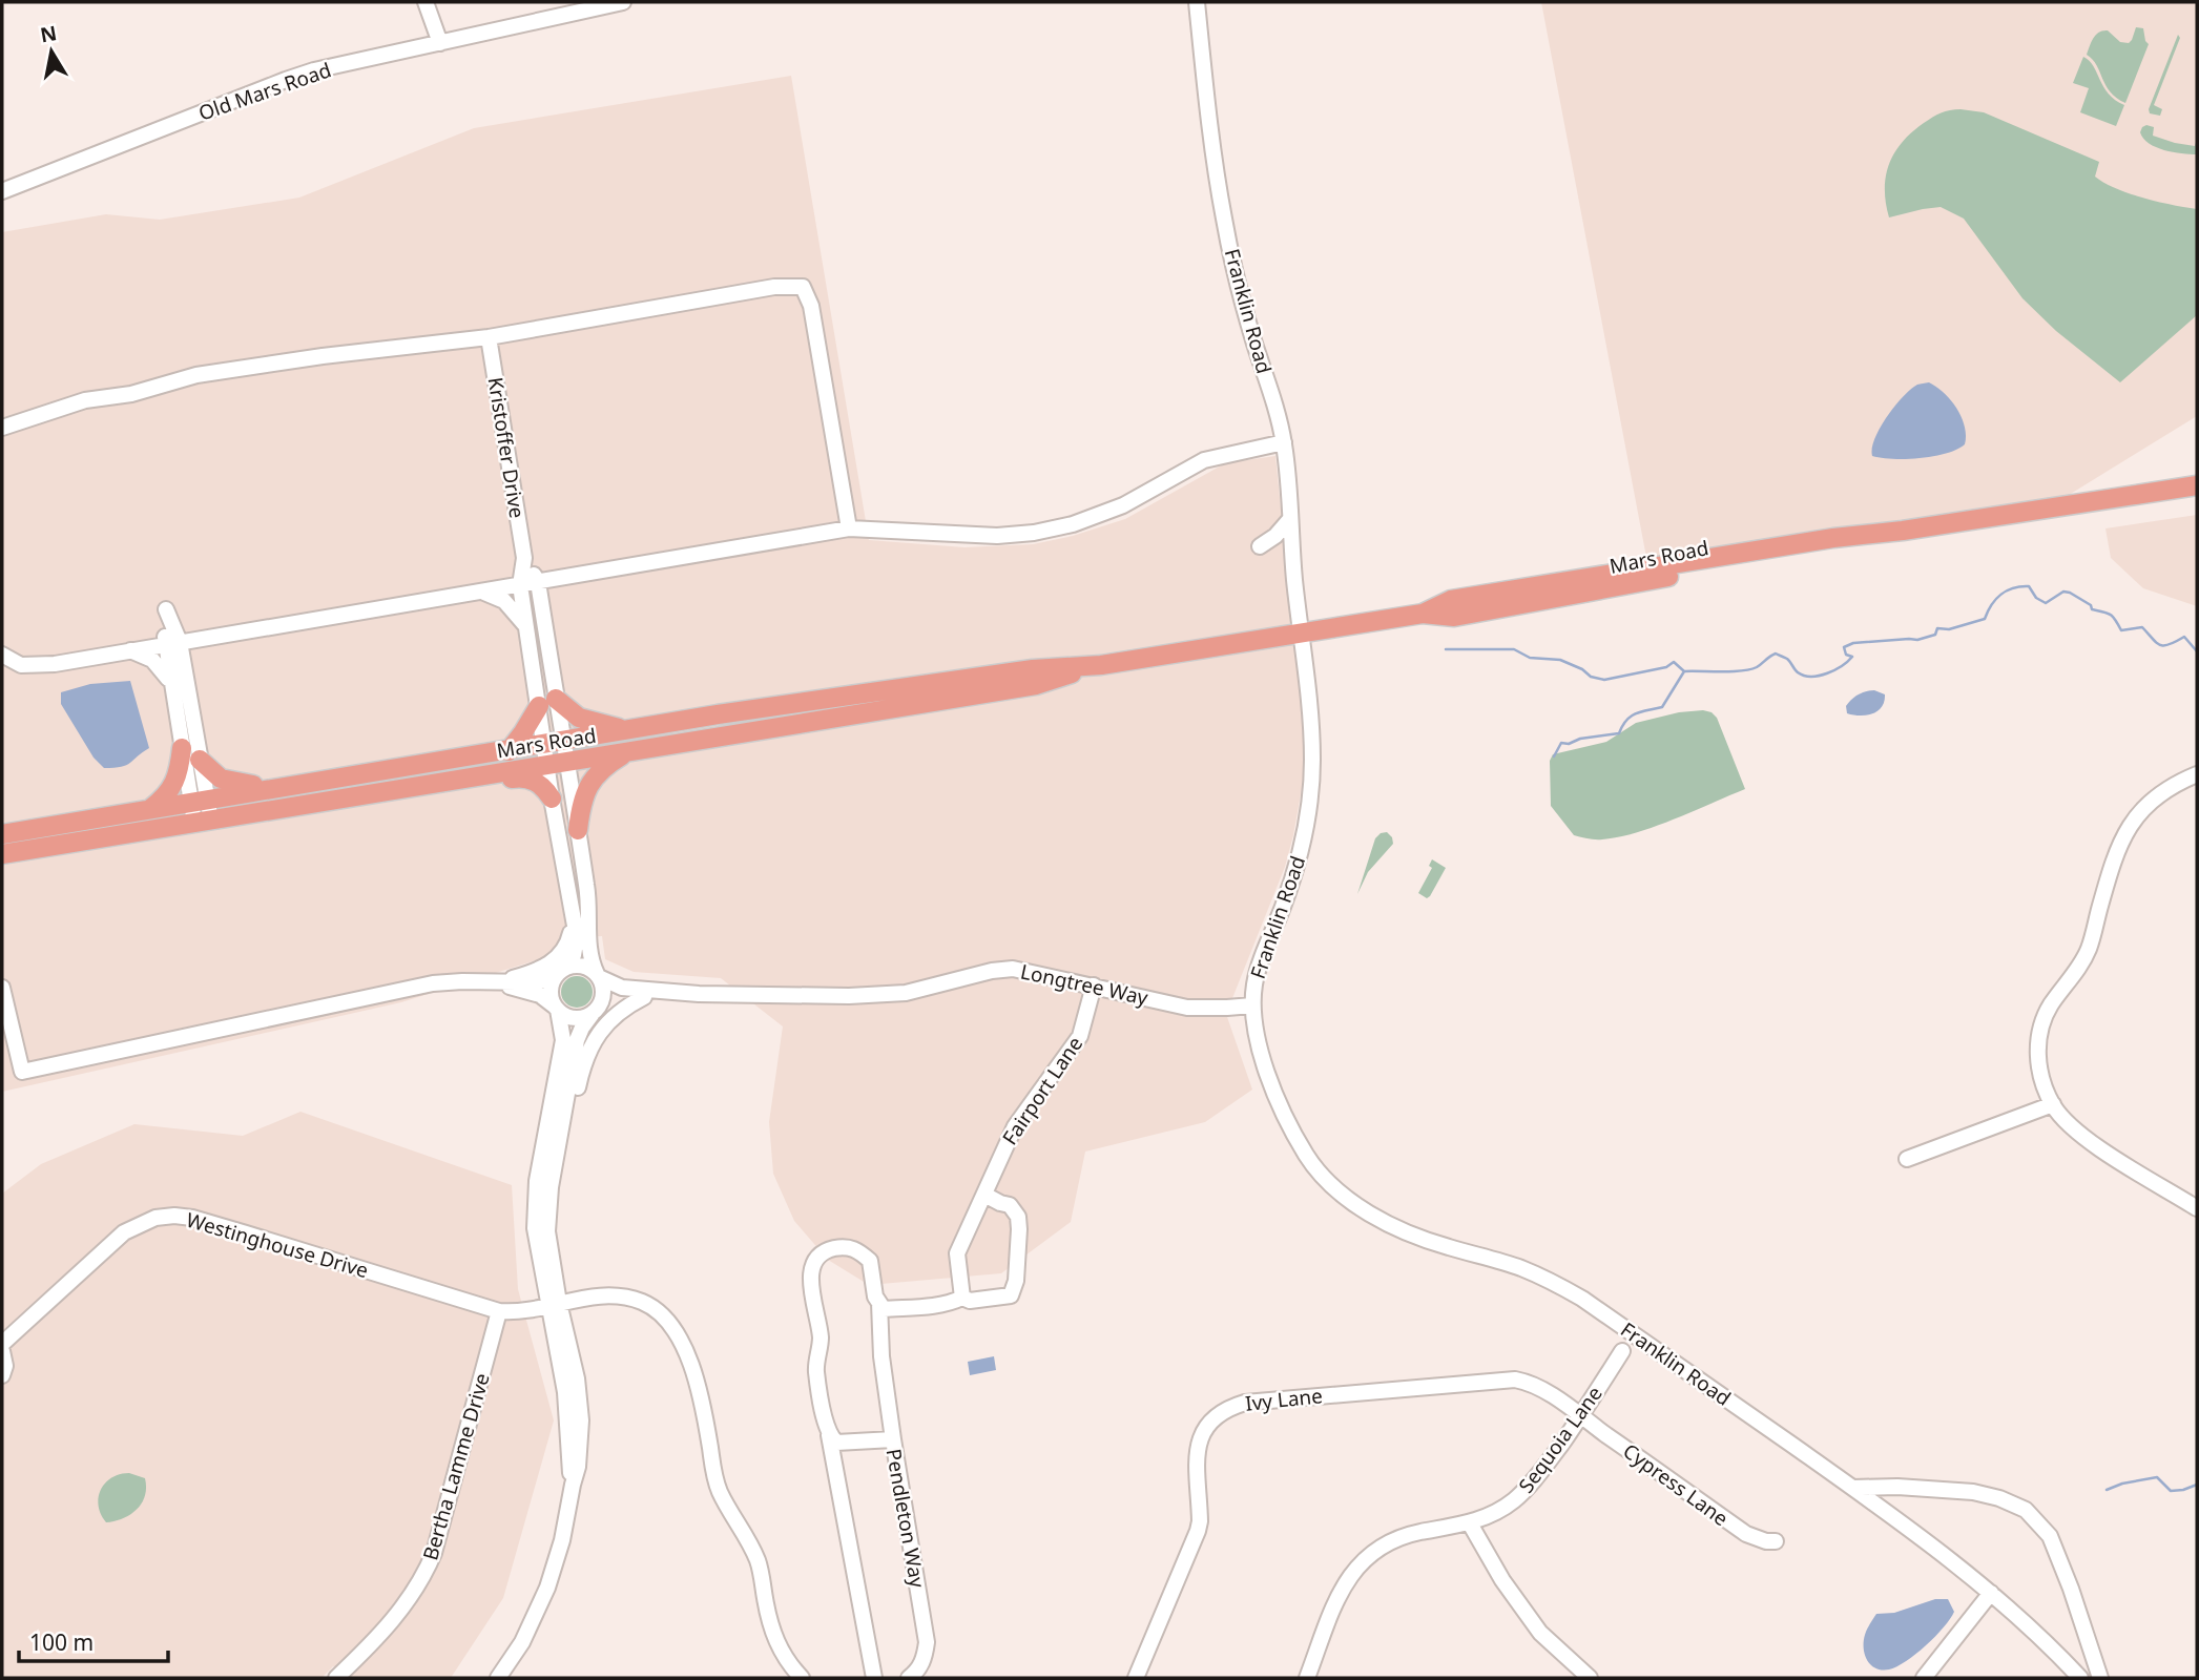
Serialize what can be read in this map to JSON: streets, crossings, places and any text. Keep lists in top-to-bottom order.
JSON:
{
  "streets": {
    "main road": ["Mars Road"],
    "street": [
      "Old Mars Road",
      "Franklin Road",
      "Kristoffer Drive",
      "Longtree Way",
      "Fairport Lane",
      "Westinghouse Drive",
      "Ivy Lane",
      "Sequoia Lane",
      "Bertha Lamme Drive",
      "Cypress Lane",
      "Pendleton Way"
    ]
  },
  "crossings": [
    ["Franklin Road", "Mars Road"],
    ["Franklin Road", "Longtree Way"],
    ["Kristoffer Drive", "Mars Road"],
    ["Longtree Way", "Fairport Lane"],
    ["Westinghouse Drive", "Bertha Lamme Drive"],
    ["Ivy Lane", "Sequoia Lane"],
    ["Ivy Lane", "Cypress Lane"],
    ["Sequoia Lane", "Cypress Lane"]
  ],
  "scale_bar": "100 m",
  "north": "top"
}
